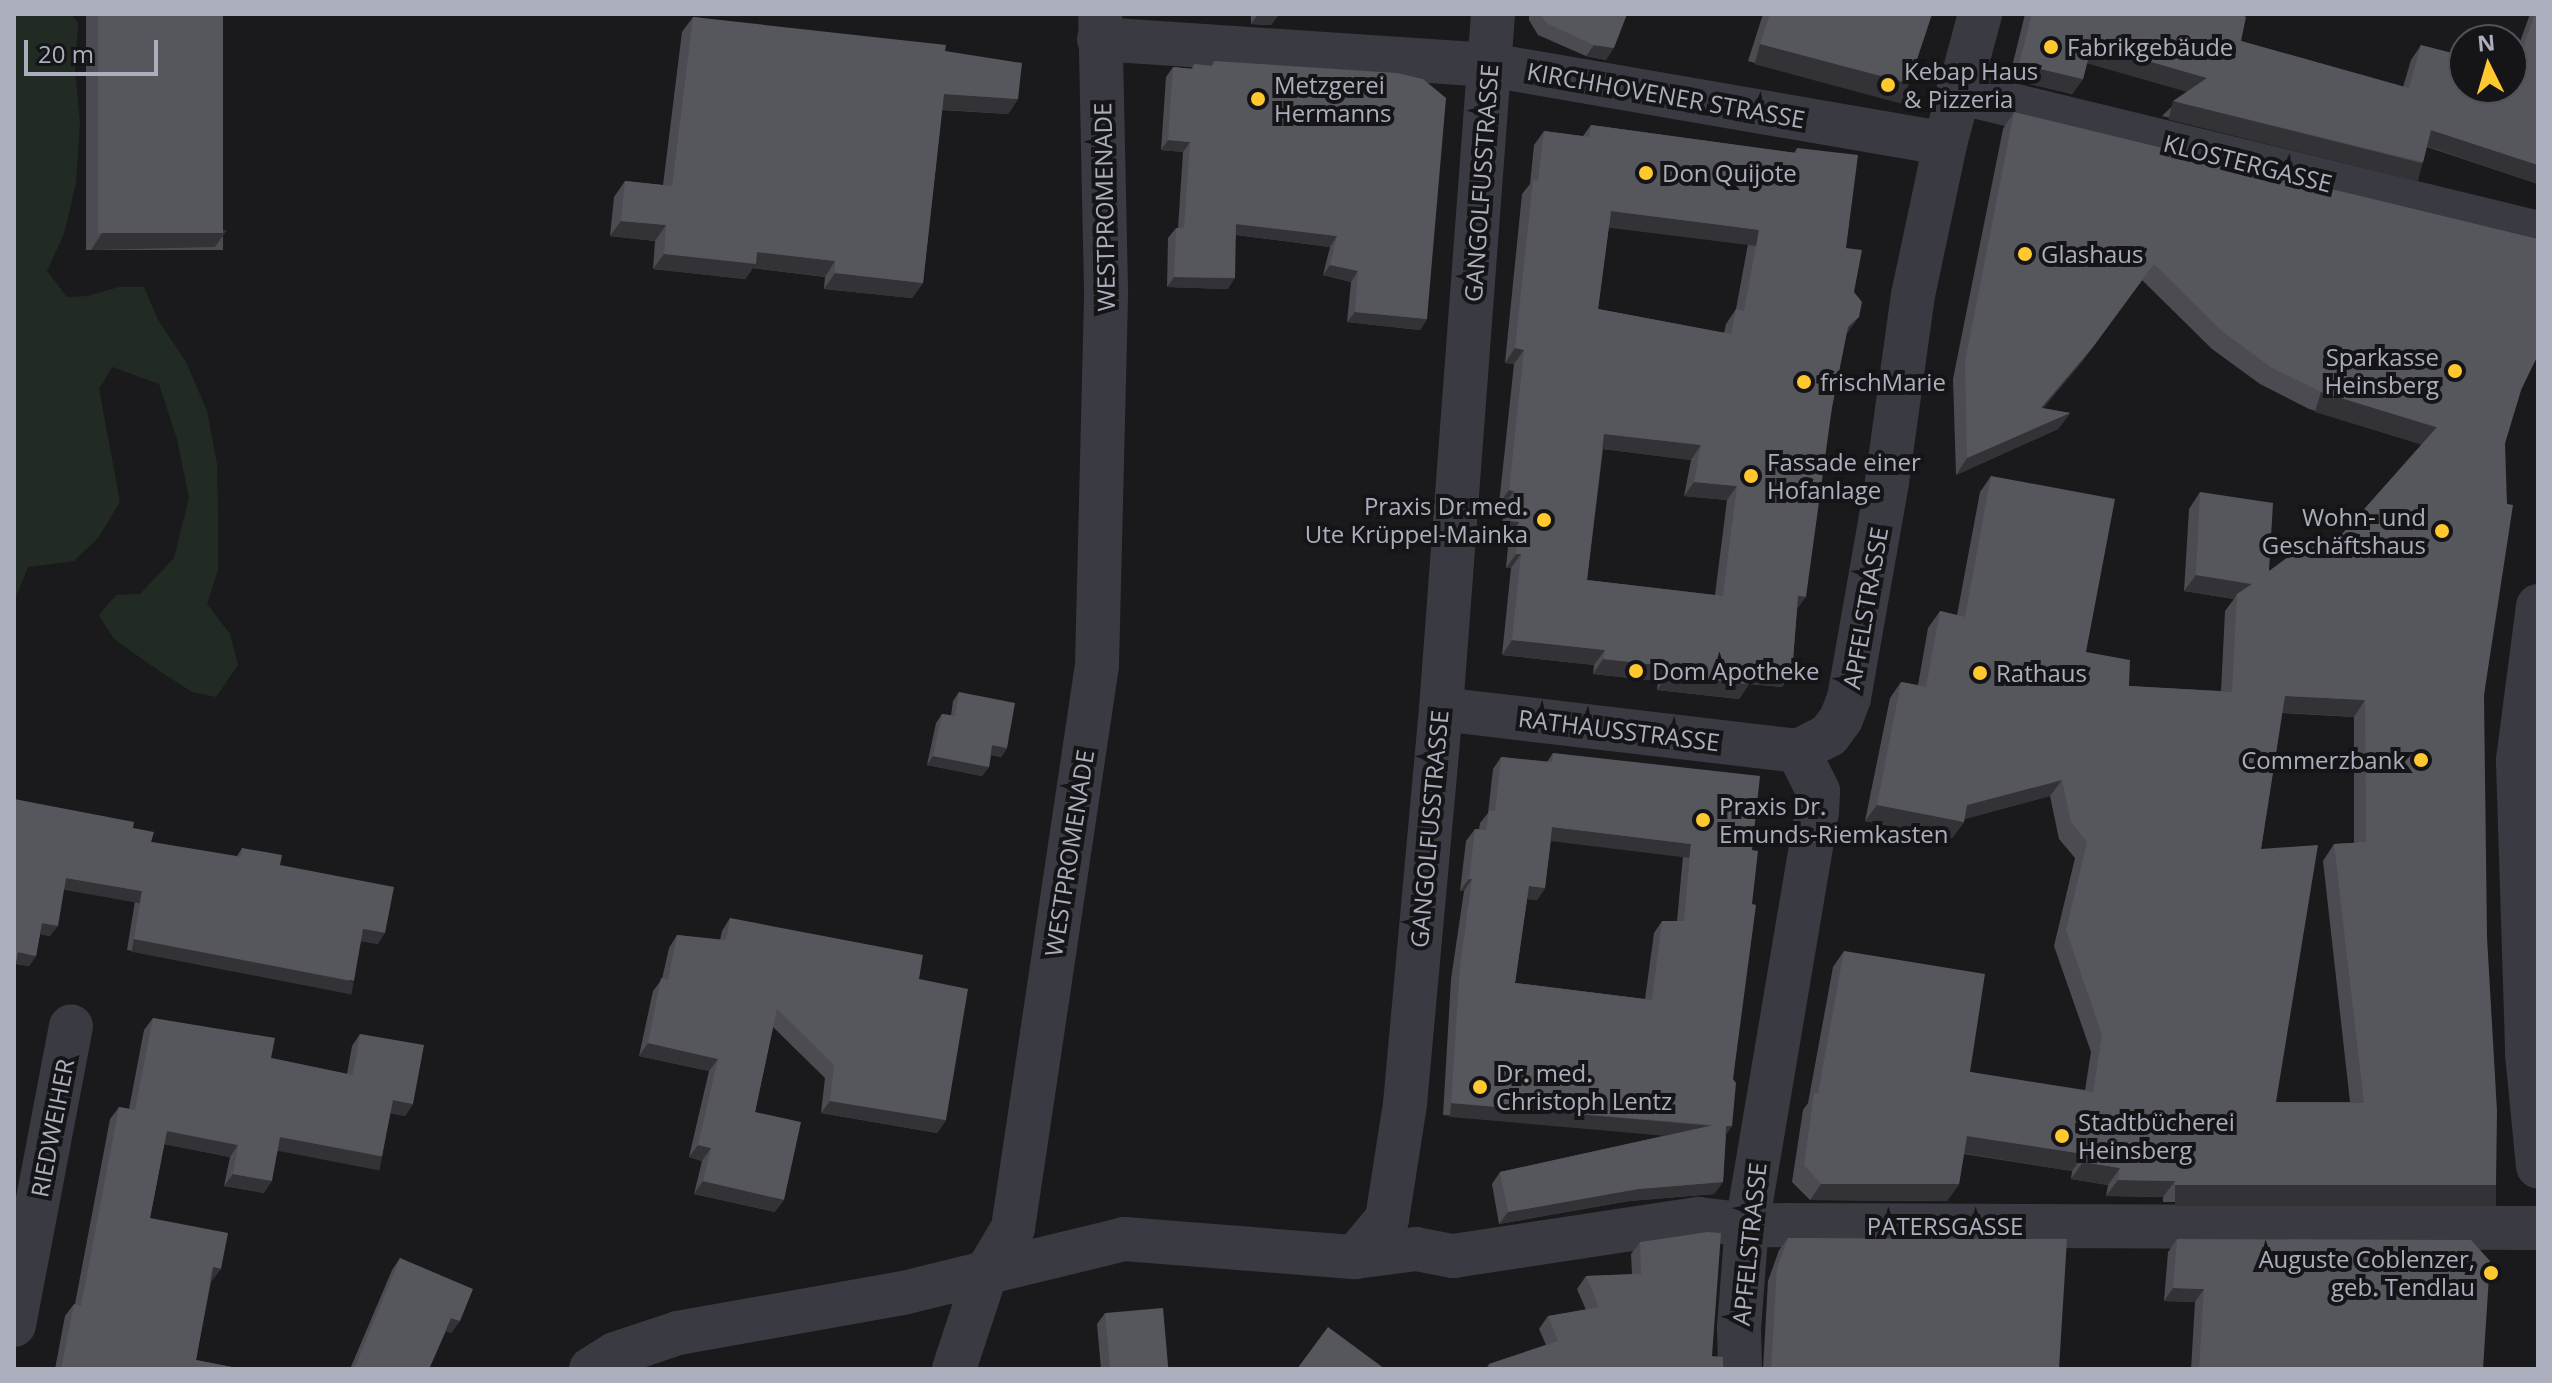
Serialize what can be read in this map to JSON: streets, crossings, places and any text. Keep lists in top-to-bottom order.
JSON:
{
  "streets": {
    "street": [
      "KIRCHHOVENER STRASSE",
      "KLOSTERGASSE",
      "GANGOLFUSSTRASSE",
      "WESTPROMENADE",
      "APFELSTRASSE",
      "RATHAUSSTRASSE",
      "RIEDWEIHER",
      "PATERSGASSE"
    ]
  },
  "crossings": [
    ["KIRCHHOVENER STRASSE", "GANGOLFUSSTRASSE"],
    ["KIRCHHOVENER STRASSE", "WESTPROMENADE"],
    ["KIRCHHOVENER STRASSE", "APFELSTRASSE"],
    ["KLOSTERGASSE", "APFELSTRASSE"],
    ["GANGOLFUSSTRASSE", "RATHAUSSTRASSE"],
    ["GANGOLFUSSTRASSE", "PATERSGASSE"],
    ["APFELSTRASSE", "RATHAUSSTRASSE"],
    ["APFELSTRASSE", "PATERSGASSE"]
  ],
  "places": [
    "Fabrikgebäude",
    "Kebap Haus & Pizzeria",
    "Metzgerei Hermanns",
    "Don Quijote",
    "Glashaus",
    "Sparkasse Heinsberg",
    "frischMarie",
    "Fassade einer Hofanlage",
    "Praxis Dr.med. Ute Krüppel-Mainka",
    "Wohn- und Geschäftshaus",
    "Dom Apotheke",
    "Rathaus",
    "Commerzbank",
    "Praxis Dr. Emunds-Riemkasten",
    "Dr. med. Christoph Lentz",
    "Stadtbücherei Heinsberg",
    "Auguste Coblenzer, geb. Tendlau"
  ],
  "scale_bar": "20 m",
  "north": "top"
}
